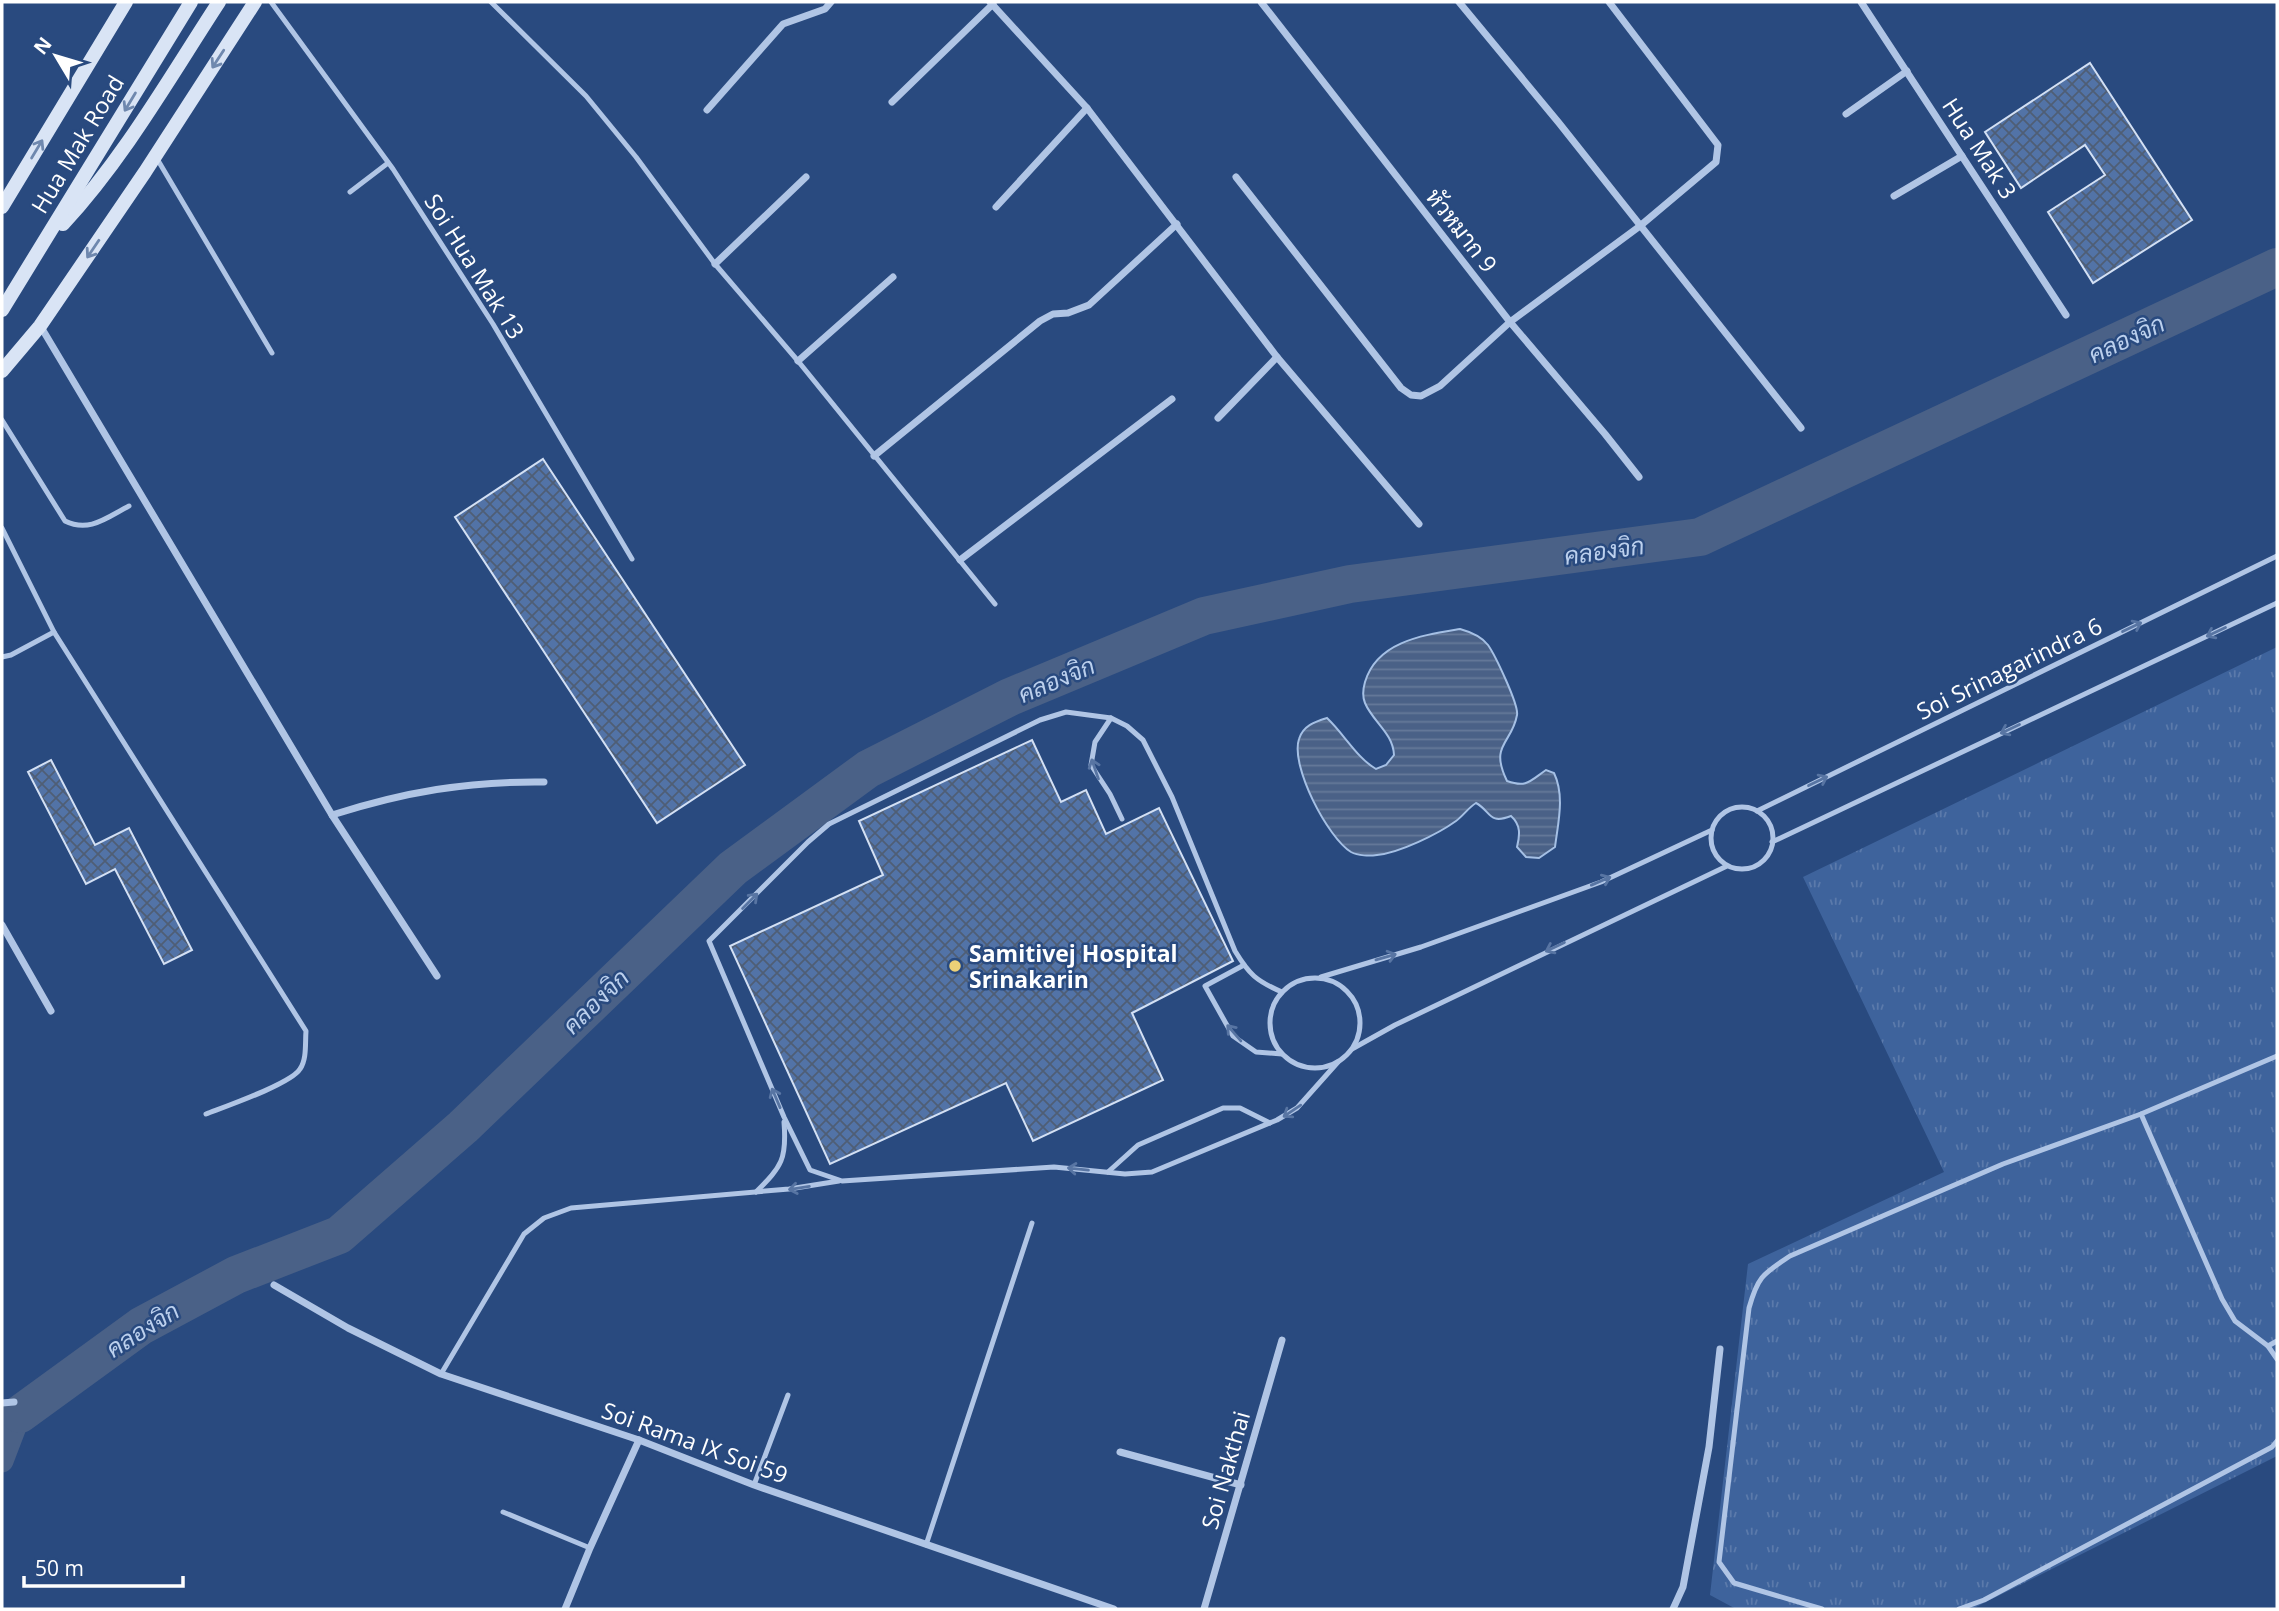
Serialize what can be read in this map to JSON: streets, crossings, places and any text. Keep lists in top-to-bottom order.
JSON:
{
  "streets": {
    "main road": ["Hua Mak Road"],
    "street": [
      "Hua Mak 3",
      "หัวหมาก 9",
      "Soi Rama IX Soi 59",
      "Soi Nakthai"
    ],
    "lane": ["Soi Hua Mak 13", "Soi Srinagarindra 6"]
  },
  "water": ["คลองจิก"],
  "places": ["Samitivej Hospital Srinakarin"],
  "scale_bar": "50 m",
  "north": "top left"
}
